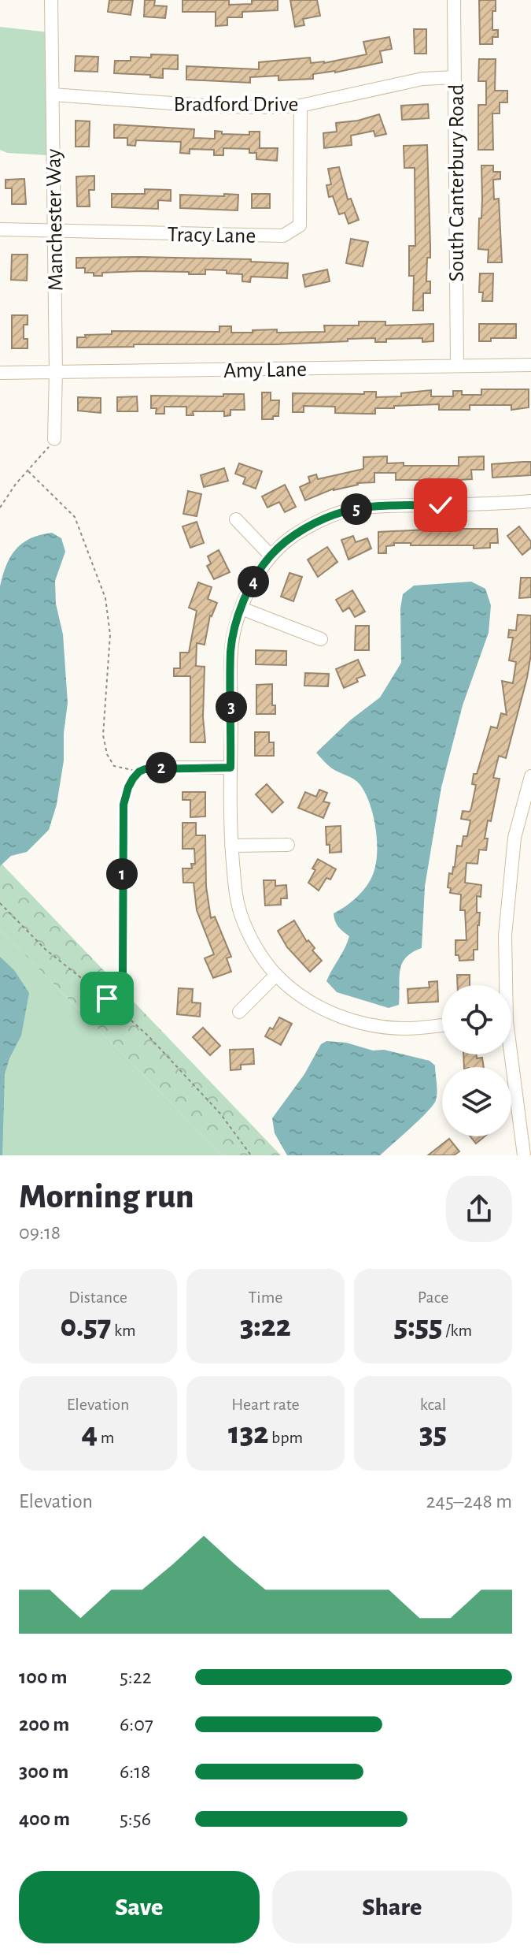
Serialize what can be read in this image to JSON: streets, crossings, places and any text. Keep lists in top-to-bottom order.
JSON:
{
  "streets": {
    "street": [
      "Bradford Drive",
      "South Canterbury Road",
      "Manchester Way",
      "Tracy Lane",
      "Amy Lane"
    ]
  },
  "crossings": [
    ["Bradford Drive", "South Canterbury Road"],
    ["Bradford Drive", "Manchester Way"],
    ["Bradford Drive", "Tracy Lane"],
    ["South Canterbury Road", "Amy Lane"],
    ["Manchester Way", "Tracy Lane"],
    ["Manchester Way", "Amy Lane"]
  ],
  "page": {
    "pins": [
      "5",
      "4",
      "3",
      "2",
      "1"
    ],
    "heading": ["Morning run", "09:18"],
    "stats": [
      ["Distance", "0.57 km"],
      ["Time", "3:22"],
      ["Pace", "5:55 /km"],
      ["Elevation", "4 m"],
      ["Heart rate", "132 bpm"],
      ["kcal", "35"]
    ],
    "chart": ["Elevation", "245–248 m"],
    "list": [
      {
        "name": "100 m",
        "note": "5:22"
      },
      {
        "name": "200 m",
        "note": "6:07"
      },
      {
        "name": "300 m",
        "note": "6:18"
      },
      {
        "name": "400 m",
        "note": "5:56"
      }
    ],
    "buttons": ["Save", "Share"]
  }
}
